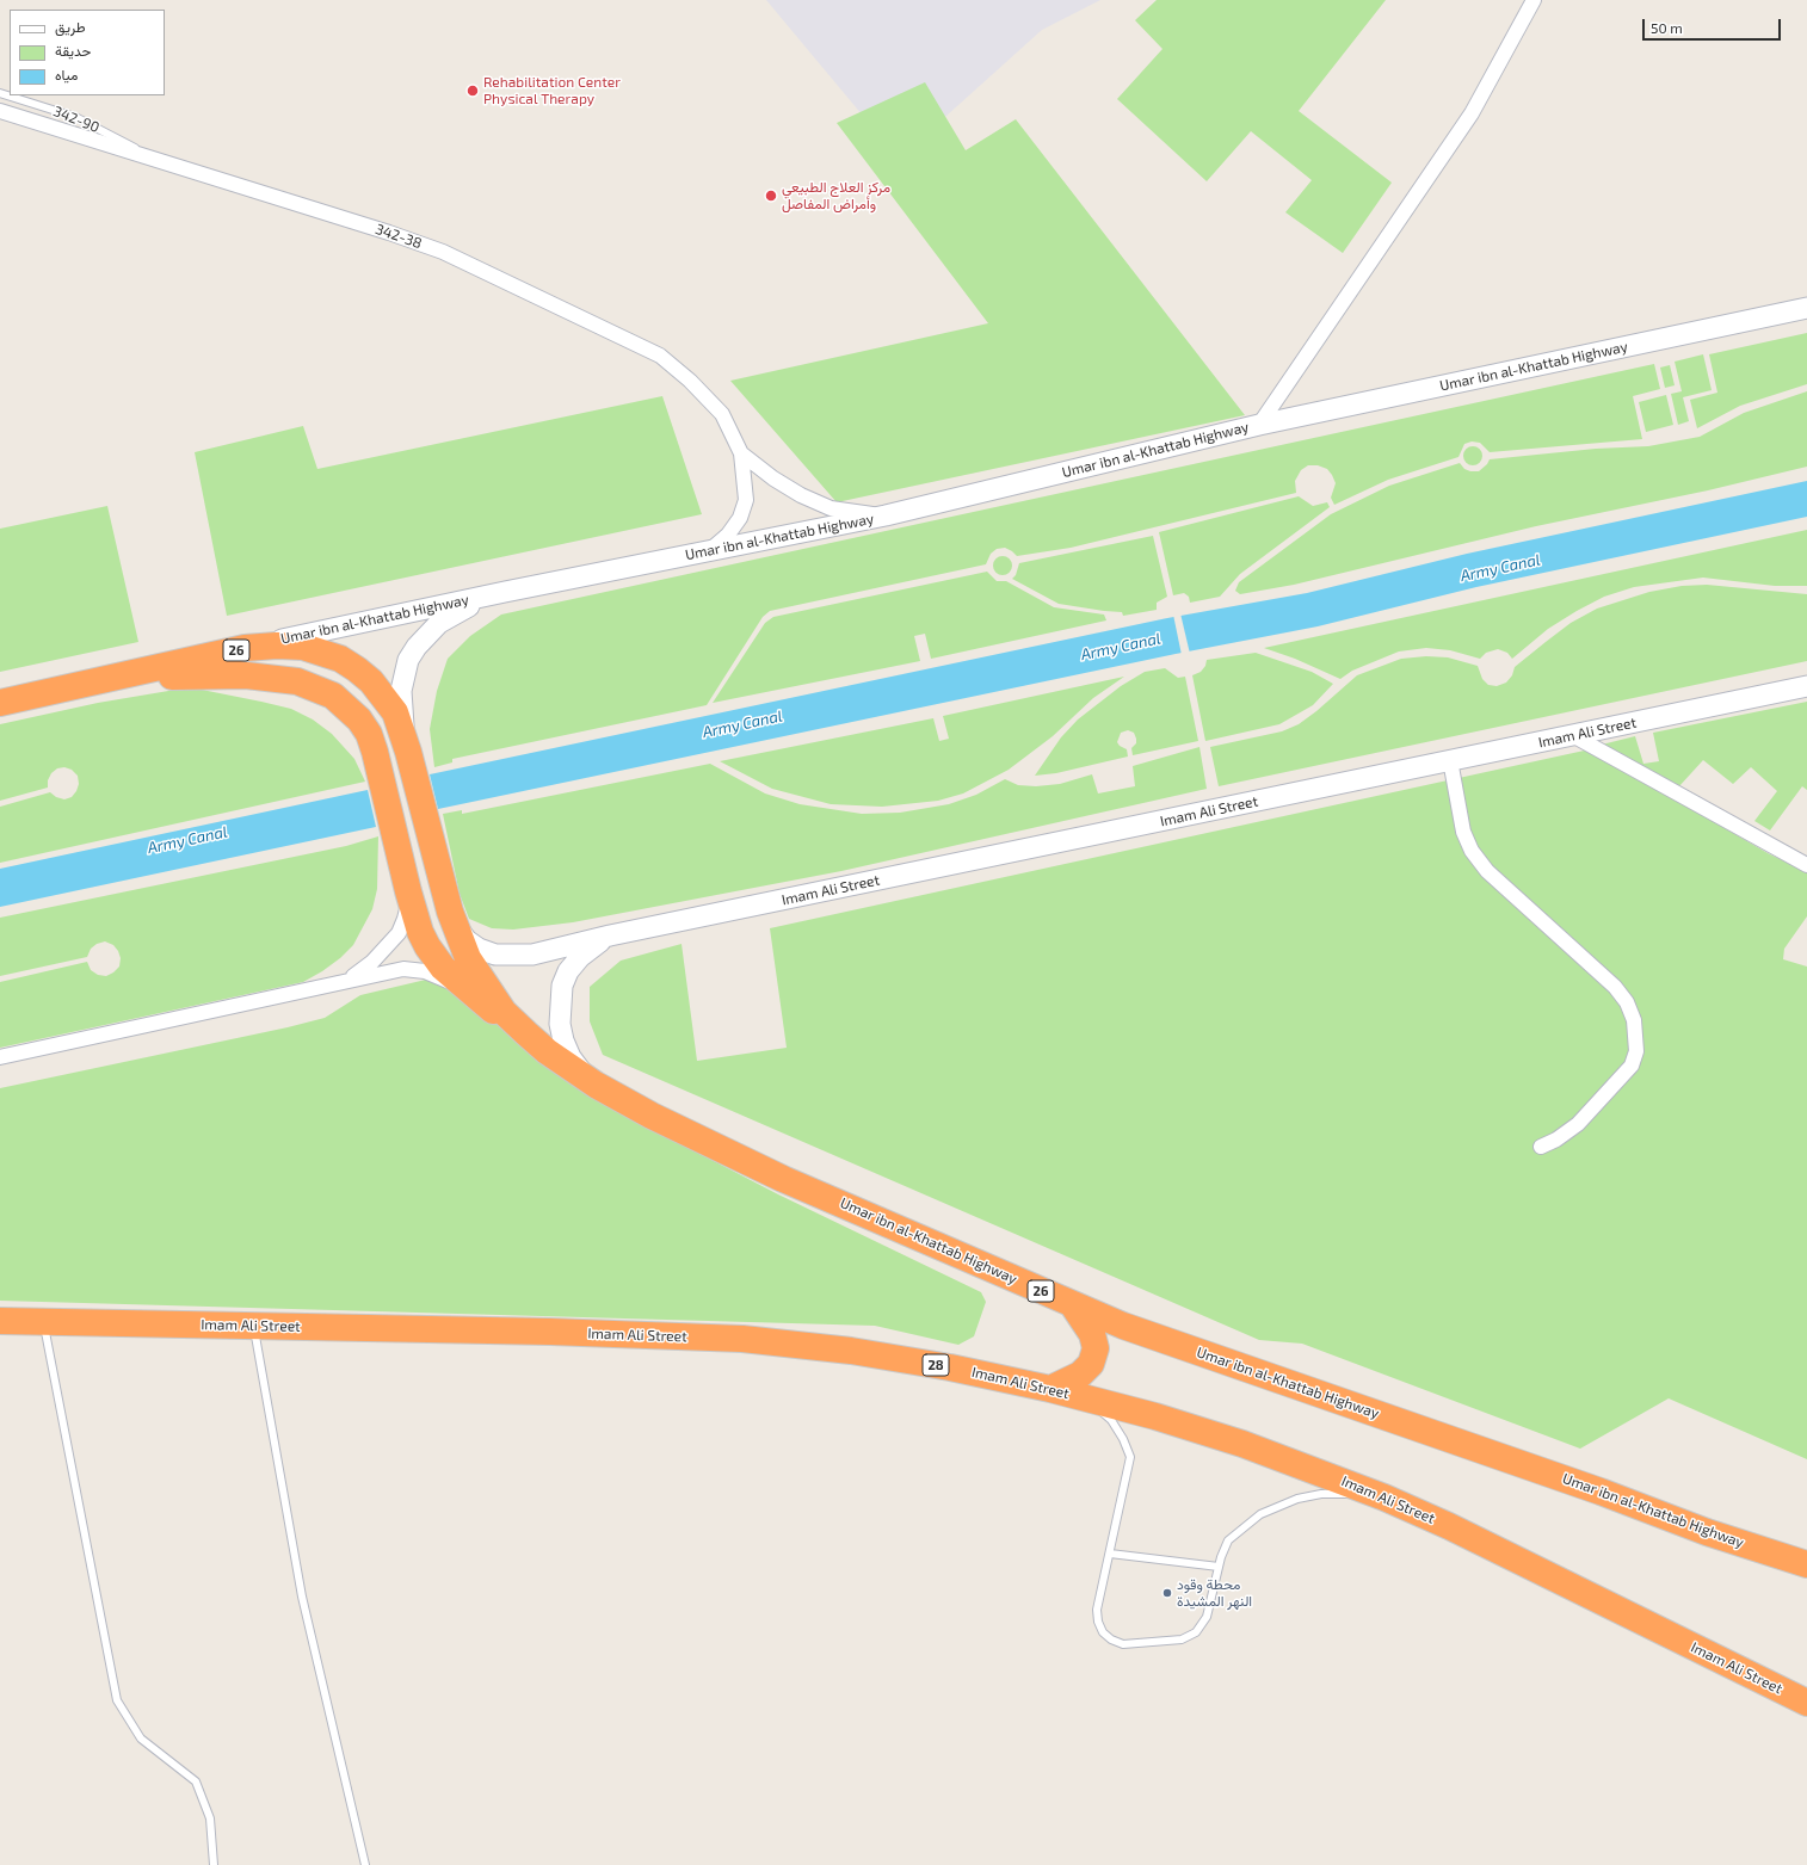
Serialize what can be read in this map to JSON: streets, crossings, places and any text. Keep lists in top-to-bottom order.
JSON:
{
  "streets": {
    "highway": [
      "Umar ibn al-Khattab Highway",
      "26",
      "Imam Ali Street",
      "28"
    ],
    "street": ["342-38"],
    "lane": ["342-90"]
  },
  "crossings": [
    ["342-90", "342-38"],
    ["Umar ibn al-Khattab Highway", "Imam Ali Street"]
  ],
  "water": ["Army Canal"],
  "places": ["Rehabilitation Center Physical Therapy", "مركز العلاج الطبيعي وأمراض المفاصل", "محطة وقود النهر المشيدة"],
  "legend": ["طريق", "حديقة", "مياه"],
  "scale_bar": "50 m"
}
